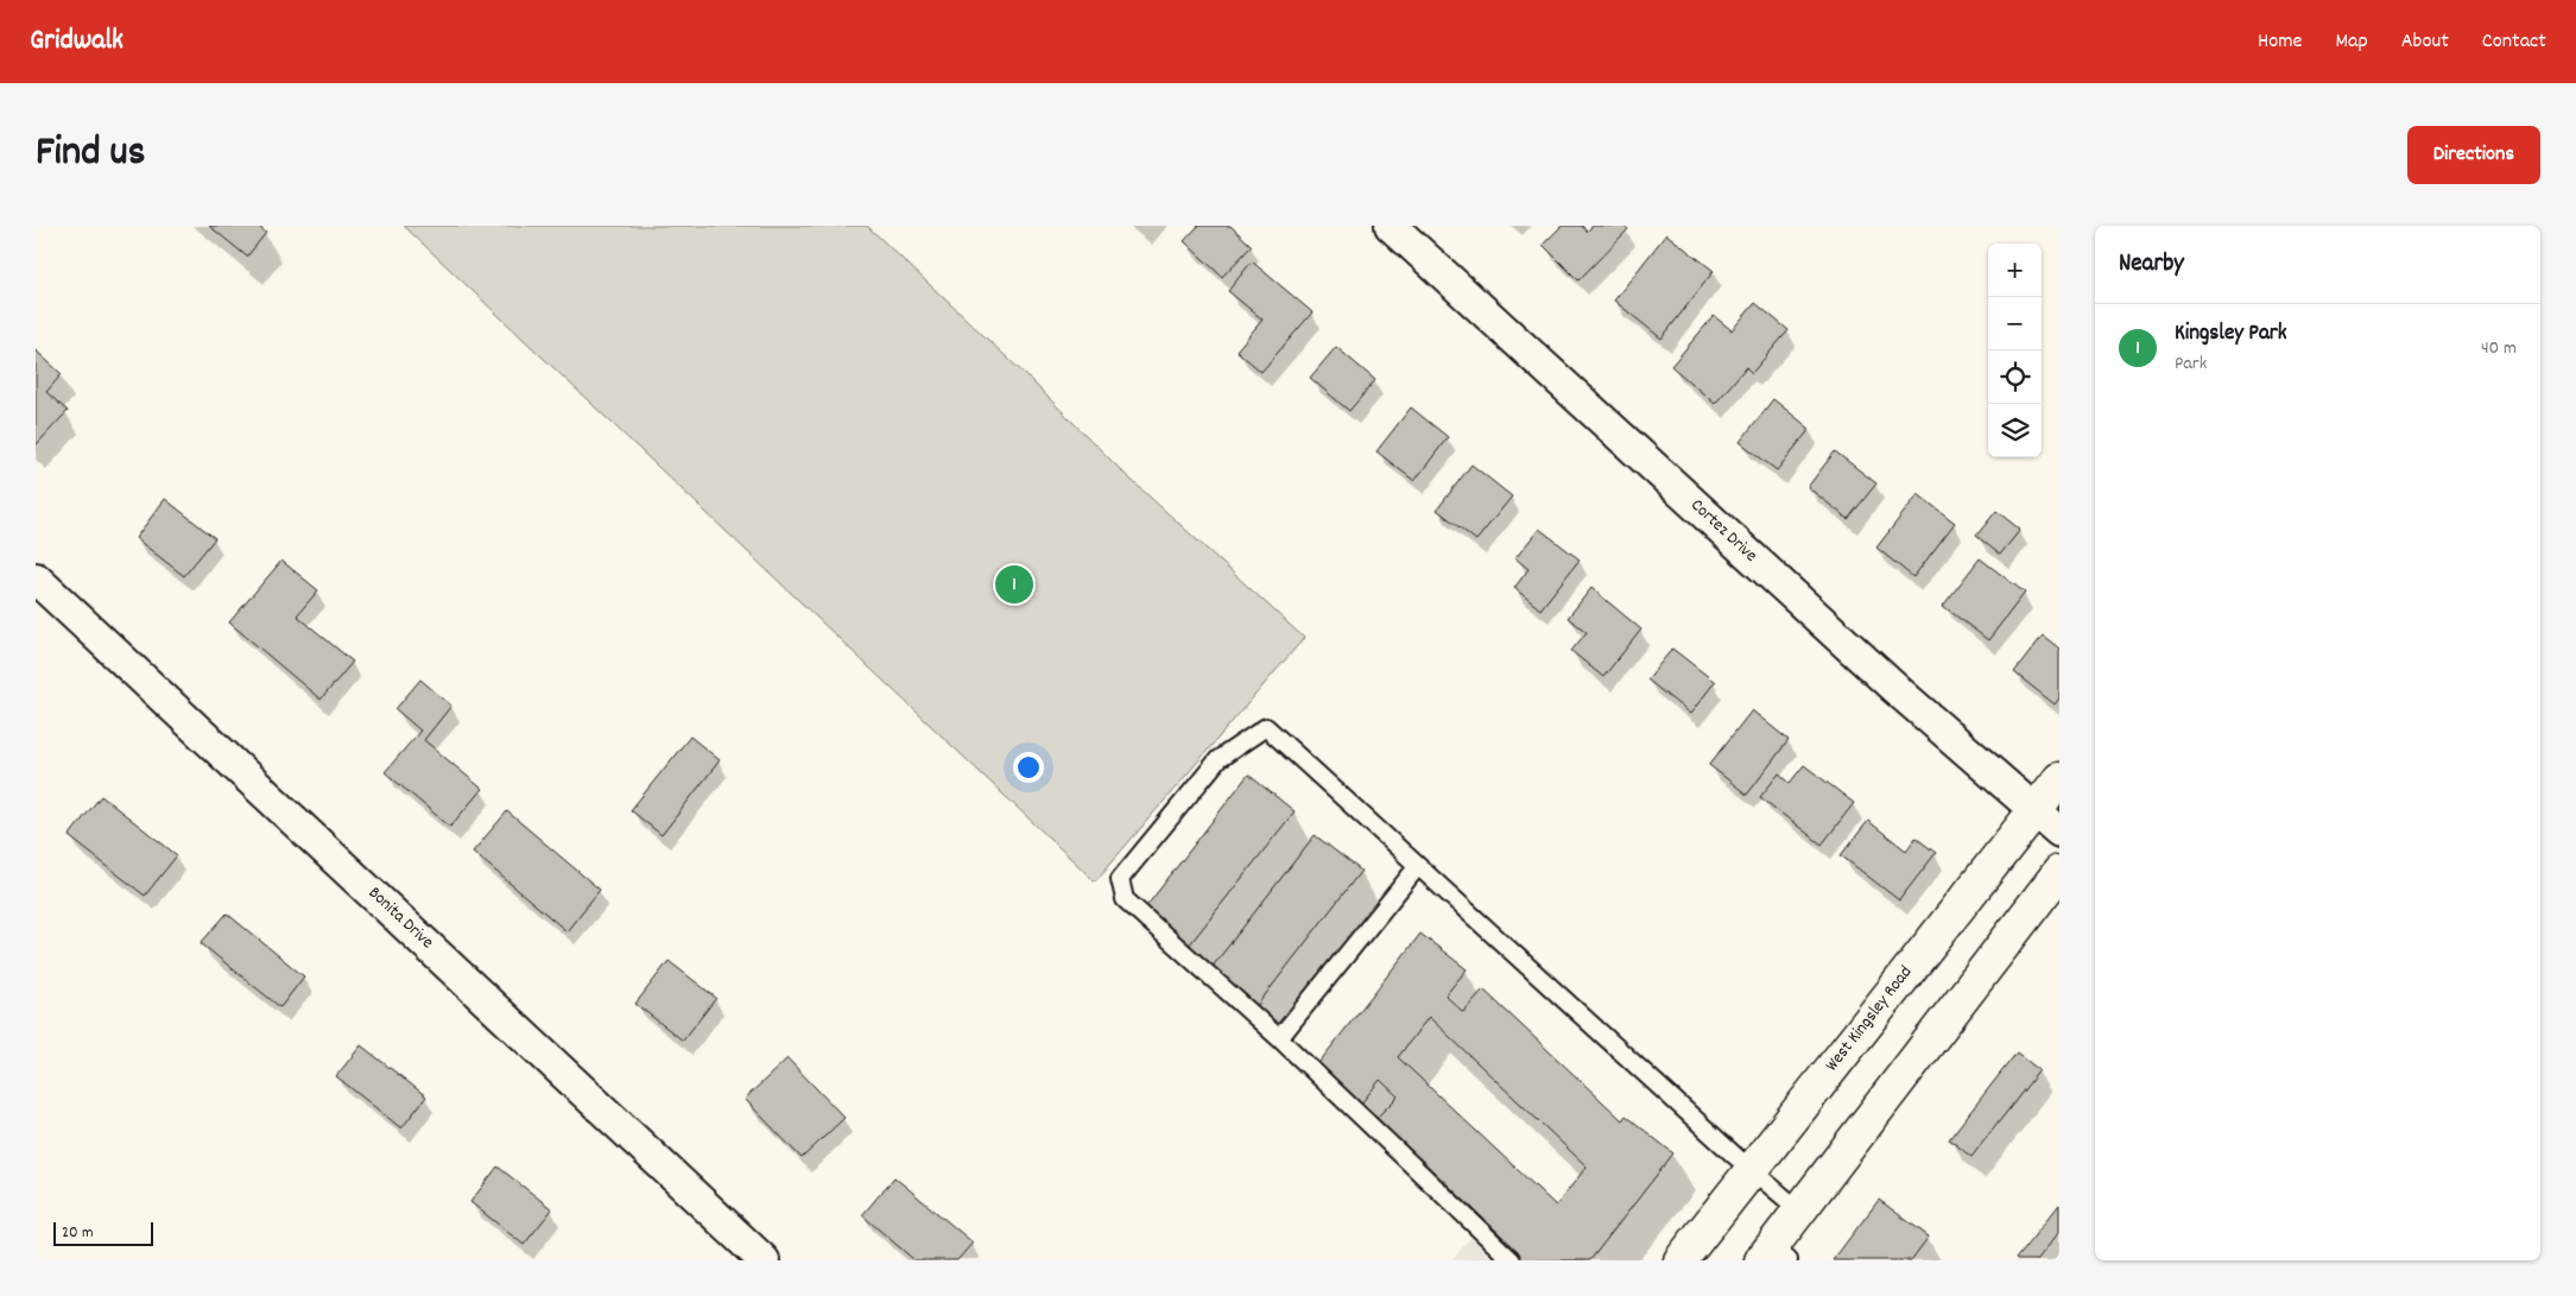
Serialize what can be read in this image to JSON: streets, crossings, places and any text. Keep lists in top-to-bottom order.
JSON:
{
  "streets": {
    "main road": ["West Kingsley Road"],
    "street": ["Cortez Drive", "Bonita Drive"]
  },
  "crossings": [
    ["Cortez Drive", "West Kingsley Road"]
  ],
  "scale_bar": "20 m",
  "page": {
    "header": "Gridwalk",
    "nav": [
      "Home",
      "Map",
      "About",
      "Contact"
    ],
    "title": "Find us",
    "buttons": "Directions",
    "heading": "Nearby",
    "map_buttons": ["+", "−"],
    "list": [
      {
        "mark": "1",
        "name": "Kingsley Park",
        "note": "Park",
        "value": "40 m"
      }
    ],
    "pins": "1",
    "scale": "20 m"
  }
}
